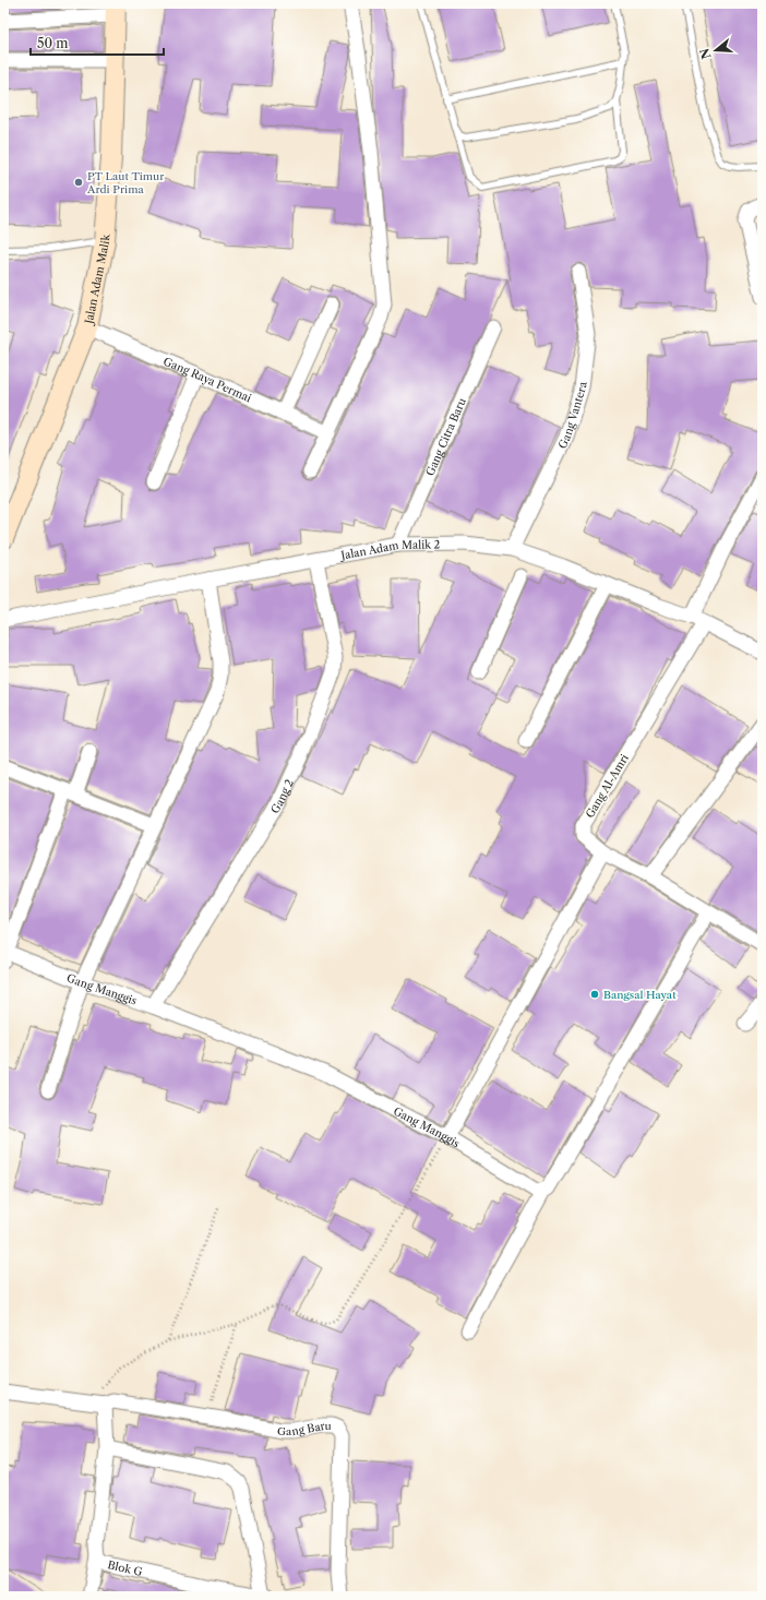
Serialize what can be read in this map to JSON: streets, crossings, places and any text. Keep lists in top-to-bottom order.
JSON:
{
  "streets": {
    "street": [
      "Jalan Adam Malik",
      "Gang Raya Permai",
      "Gang Vantera",
      "Gang Citra Baru",
      "Jalan Adam Malik 2",
      "Gang Al-Amri",
      "Gang 2",
      "Gang Manggis",
      "Gang Baru",
      "Blok G"
    ]
  },
  "crossings": [
    ["Jalan Adam Malik", "Gang Raya Permai"],
    ["Gang Vantera", "Jalan Adam Malik 2"],
    ["Gang Citra Baru", "Jalan Adam Malik 2"],
    ["Jalan Adam Malik 2", "Gang Al-Amri"],
    ["Jalan Adam Malik 2", "Gang 2"],
    ["Gang 2", "Gang Manggis"],
    ["Gang Baru", "Blok G"]
  ],
  "places": ["PT Laut Timur Ardi Prima", "Bangsal Hayat"],
  "scale_bar": "50 m",
  "north": "left"
}
